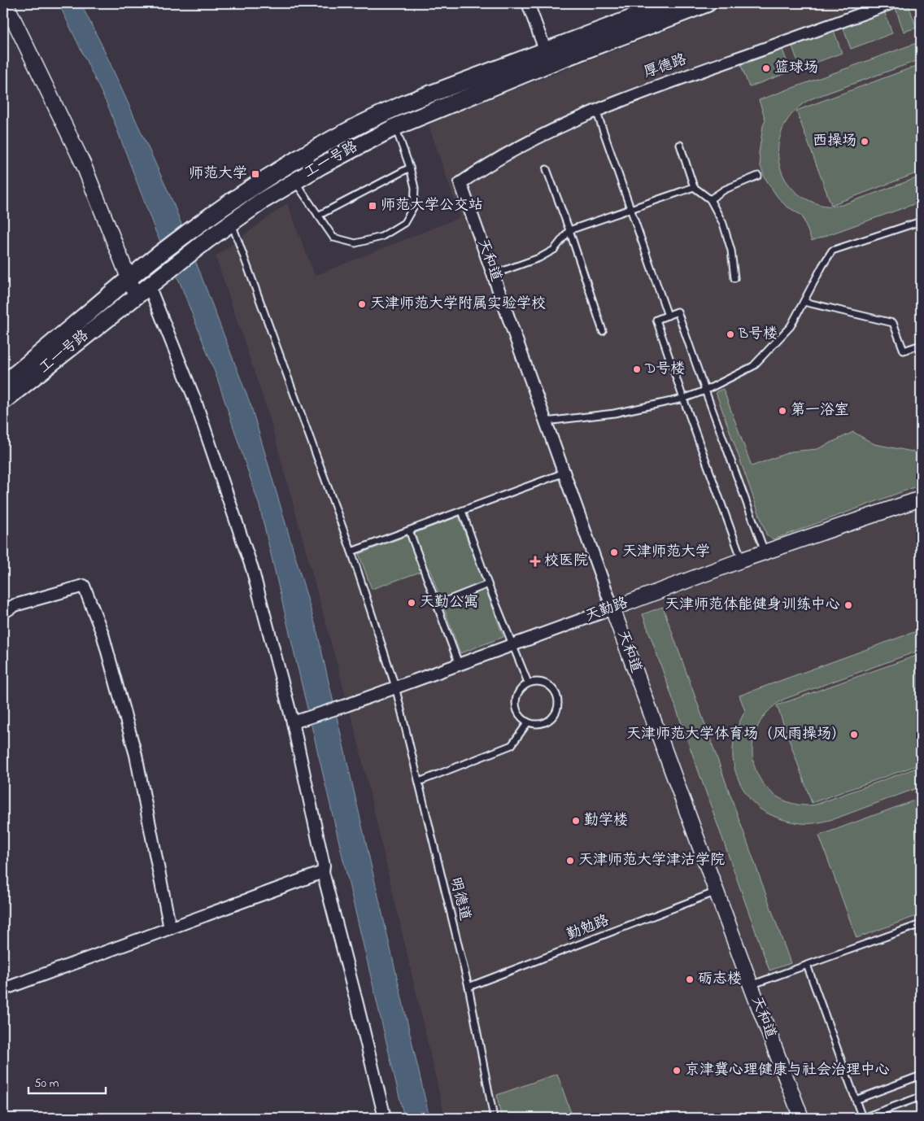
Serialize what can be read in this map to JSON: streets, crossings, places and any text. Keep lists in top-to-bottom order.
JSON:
{
  "streets": {
    "main road": ["工一号路"],
    "street": ["厚德路", "天和道", "天勤路"],
    "lane": ["明德道", "勤勉路"]
  },
  "crossings": [
    ["厚德路", "天和道"],
    ["工一号路", "明德道"],
    ["天和道", "天勤路"],
    ["天和道", "勤勉路"],
    ["天勤路", "明德道"],
    ["明德道", "勤勉路"]
  ],
  "places": {
    "other": [
      "篮球场",
      "西操场",
      "天津师范大学附属实验学校",
      "B号楼",
      "D号楼",
      "第一浴室",
      "天津师范大学",
      "天勤公寓",
      "天津师范体能健身训练中心",
      "天津师范大学体育场（风雨操场）",
      "勤学楼",
      "天津师范大学津沽学院",
      "砺志楼",
      "京津冀心理健康与社会治理中心"
    ],
    "transit": ["师范大学", "师范大学公交站"],
    "health": ["校医院"]
  },
  "scale_bar": "50 m"
}
